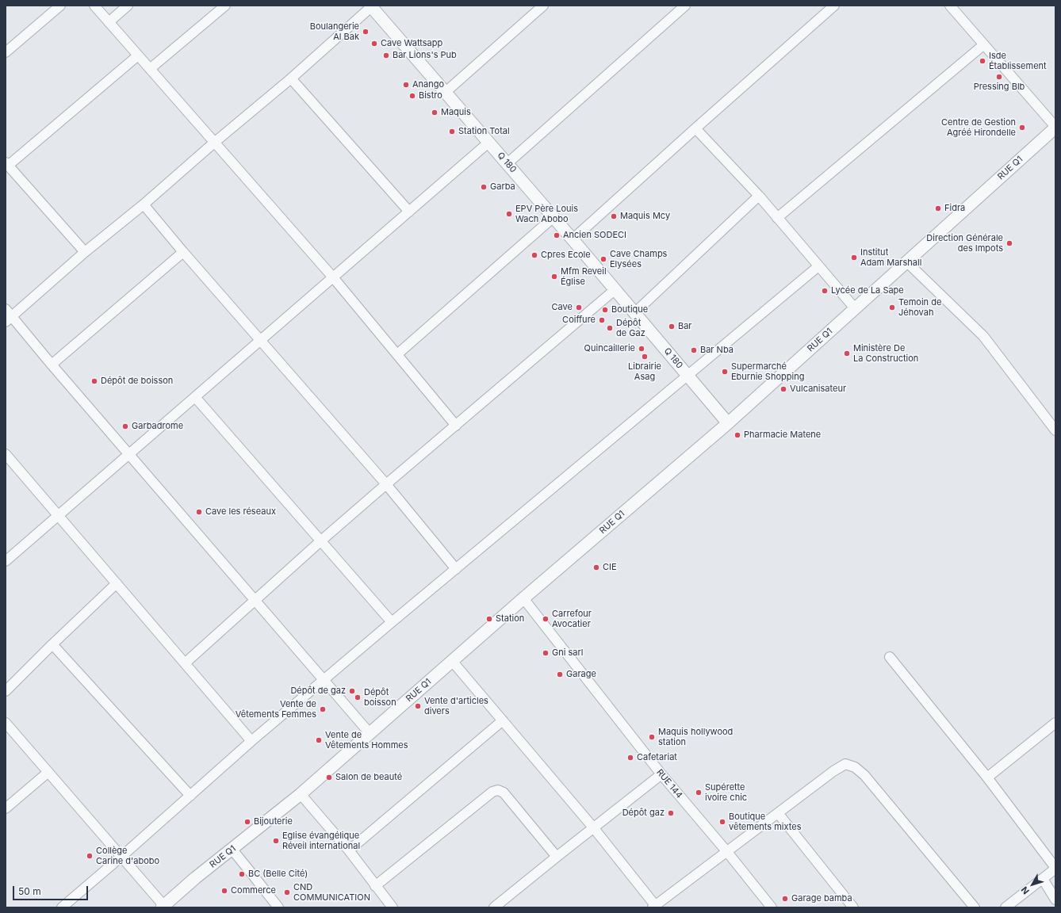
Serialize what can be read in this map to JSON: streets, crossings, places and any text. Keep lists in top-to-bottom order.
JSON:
{
  "streets": {
    "street": ["Q 180", "RUE Q1", "RUE 144"]
  },
  "crossings": [
    ["Q 180", "RUE Q1"],
    ["RUE Q1", "RUE 144"]
  ],
  "places": [
    "Boulangerie Al Bak",
    "Cave Wattsapp",
    "Bar Lions's Pub",
    "Isde Établissement",
    "Pressing Blb",
    "Anango",
    "Bistro",
    "Maquis",
    "Centre de Gestion Agréé Hirondelle",
    "Station Total",
    "Garba",
    "Fidra",
    "EPV Père Louis Wach Abobo",
    "Maquis Mcy",
    "Ancien SODECI",
    "Direction Générale des Impots",
    "Cpres Ecole",
    "Institut Adam Marshall",
    "Cave Champs Elysées",
    "Mfm Reveil Église",
    "Lycée de La Sape",
    "Cave",
    "Temoin de Jéhovah",
    "Boutique",
    "Coiffure",
    "Bar",
    "Dépôt de Gaz",
    "Quincaillerie",
    "Bar Nba",
    "Ministère De La Construction",
    "Librairie Asag",
    "Supermarché Eburnie Shopping",
    "Dépôt de boisson",
    "Vulcanisateur",
    "Garbadrome",
    "Pharmacie Matene",
    "Cave les réseaux",
    "CIE",
    "Station",
    "Carrefour Avocatier",
    "Gni sarl",
    "Garage",
    "Dépôt de gaz",
    "Dépôt boisson",
    "Vente d'articles divers",
    "Vente de Vêtements Femmes",
    "Maquis hollywood station",
    "Vente de Vêtements Hommes",
    "Cafetariat",
    "Salon de beauté",
    "Supérette ivoire chic",
    "Dépôt gaz",
    "Bijouterie",
    "Boutique vêtements mixtes",
    "Eglise évangélique Réveil international",
    "Collège Carine d'abobo",
    "BC (Belle Cité)",
    "Commerce",
    "CND COMMUNICATION",
    "Garage bamba"
  ],
  "scale_bar": "50 m",
  "north": "bottom left"
}
